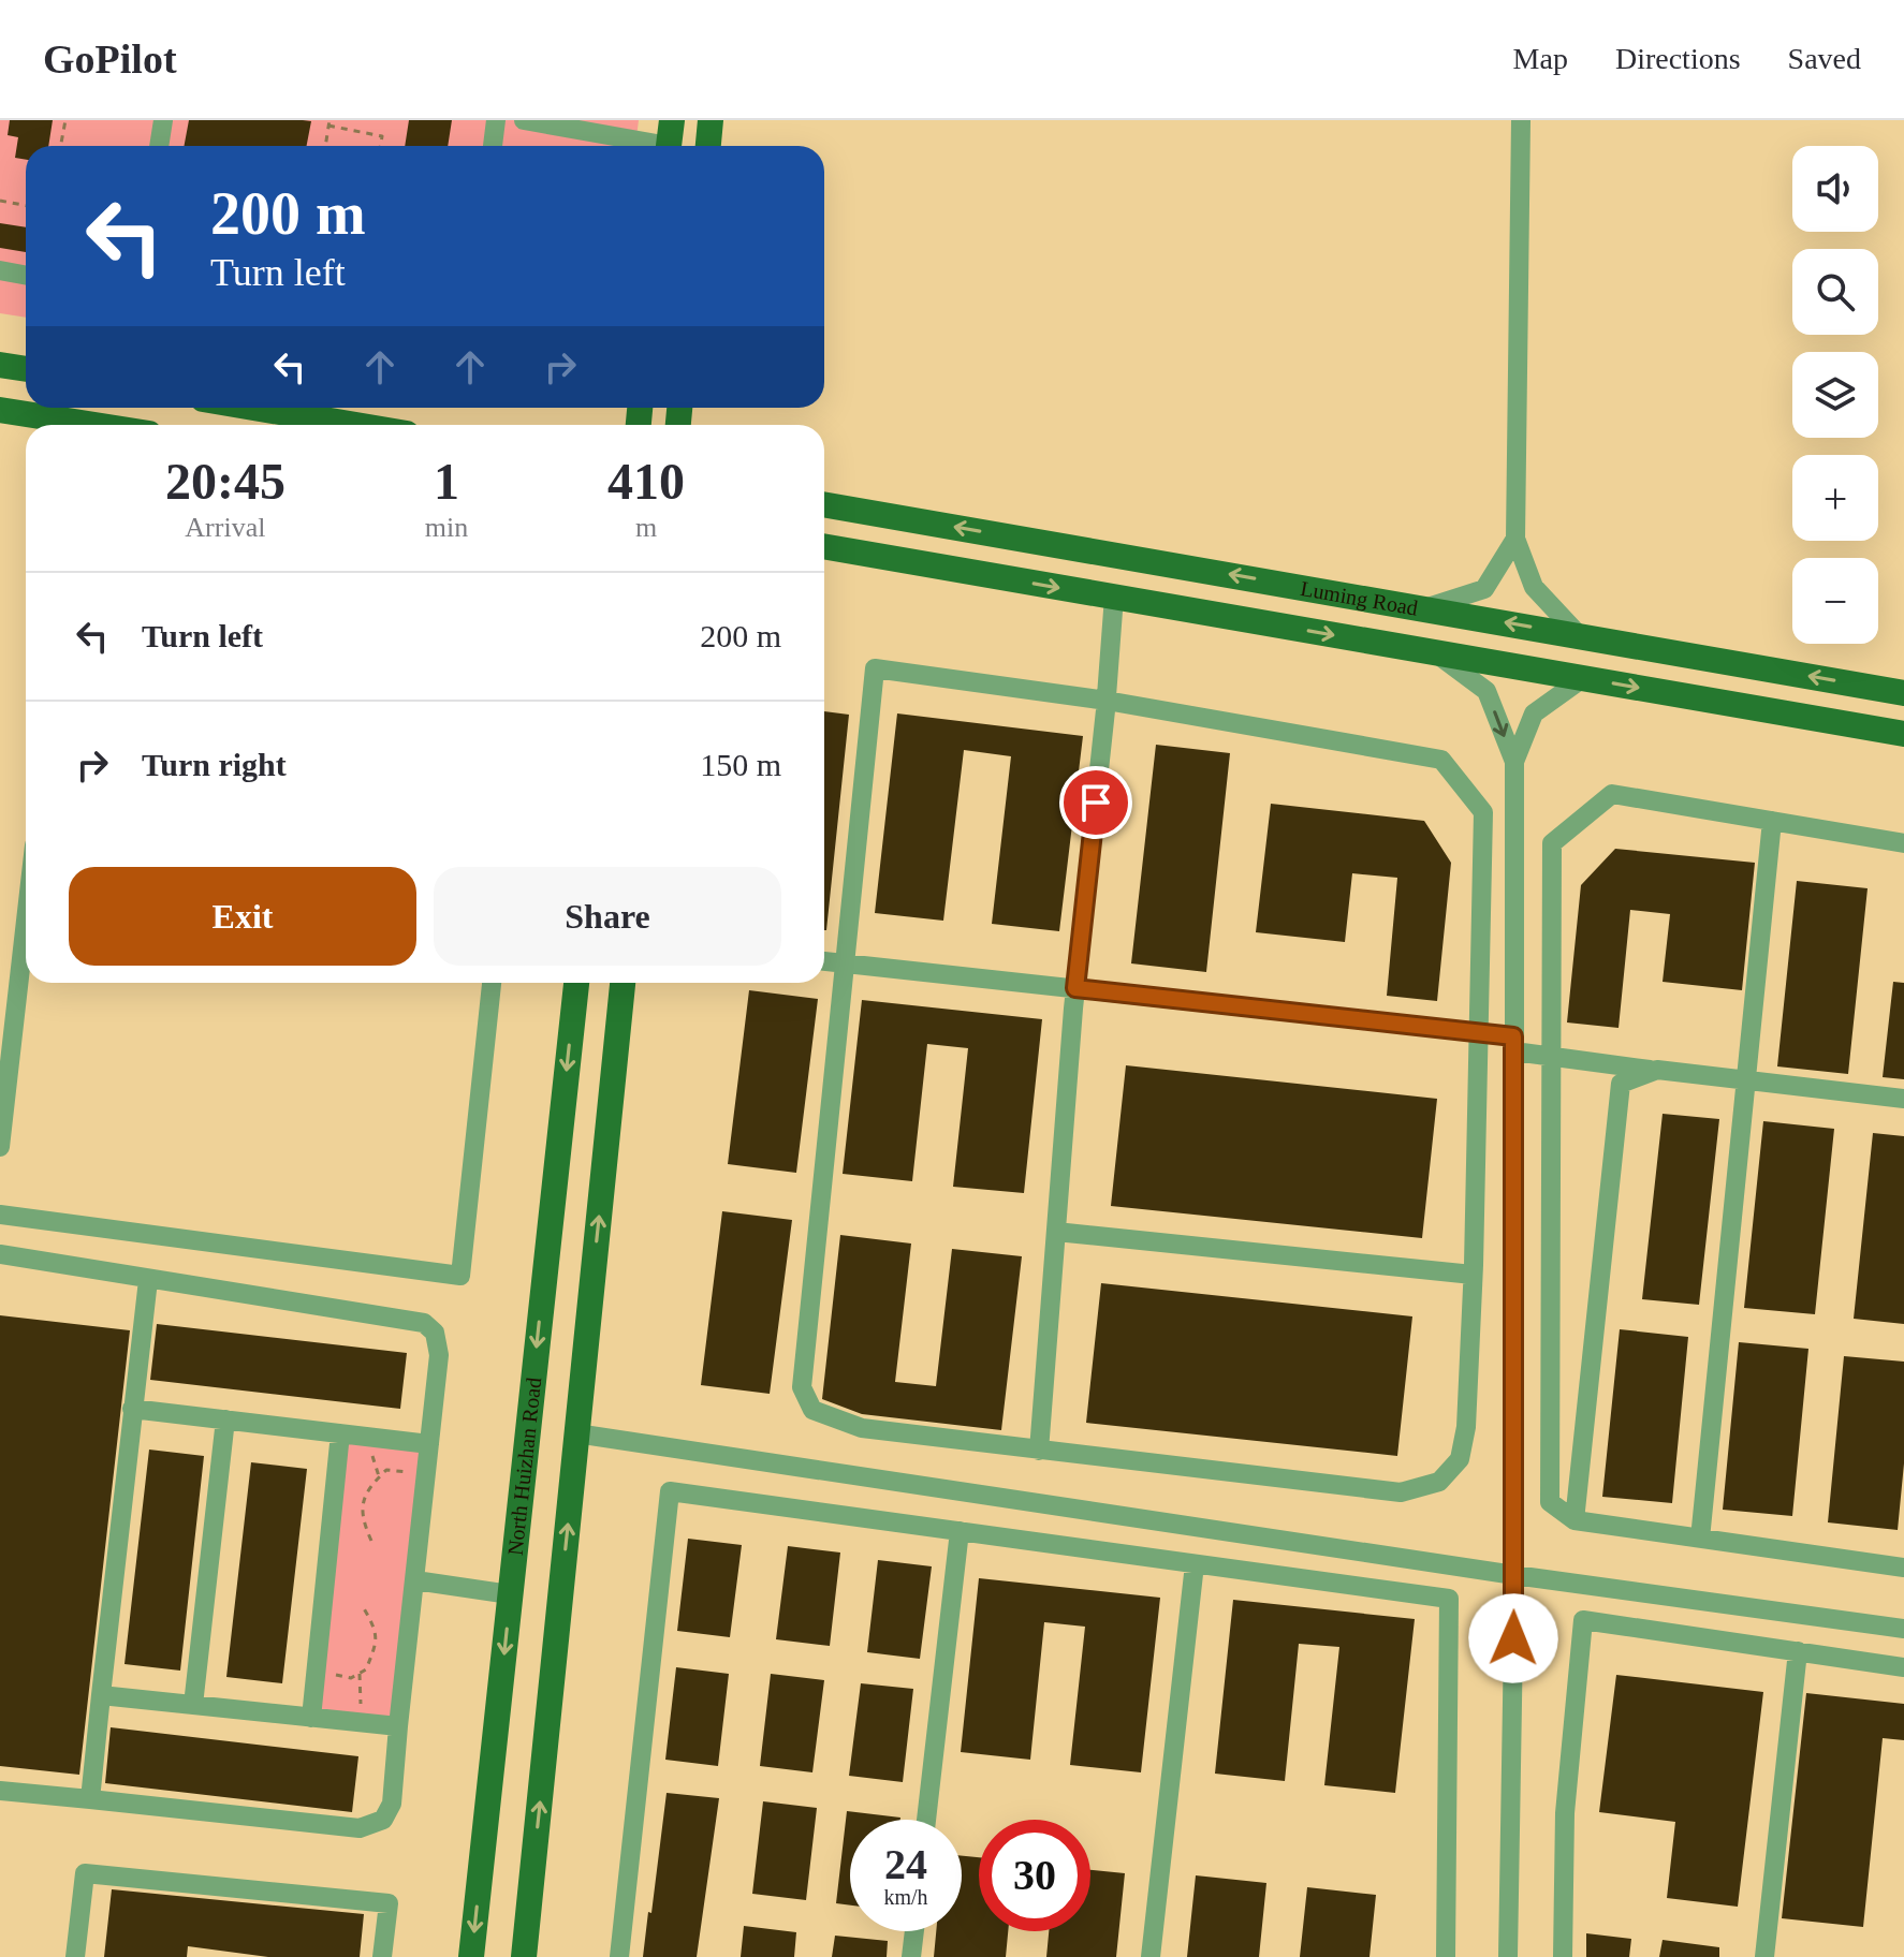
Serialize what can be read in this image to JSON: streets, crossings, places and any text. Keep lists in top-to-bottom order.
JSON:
{
  "streets": {
    "main road": ["Luming Road", "North Huizhan Road"]
  },
  "page": {
    "header": "GoPilot",
    "nav": ["Map", "Directions", "Saved"],
    "map_buttons": ["+", "−"],
    "turn": ["200 m", "Turn left"],
    "eta": [
      "20:45",
      "Arrival",
      "1",
      "min",
      "410",
      "m"
    ],
    "list": [
      {
        "name": "Turn left",
        "value": "200 m"
      },
      {
        "name": "Turn right",
        "value": "150 m"
      }
    ],
    "buttons": ["Exit", "Share"],
    "speed": "24 km/h",
    "limit": "30"
  }
}
